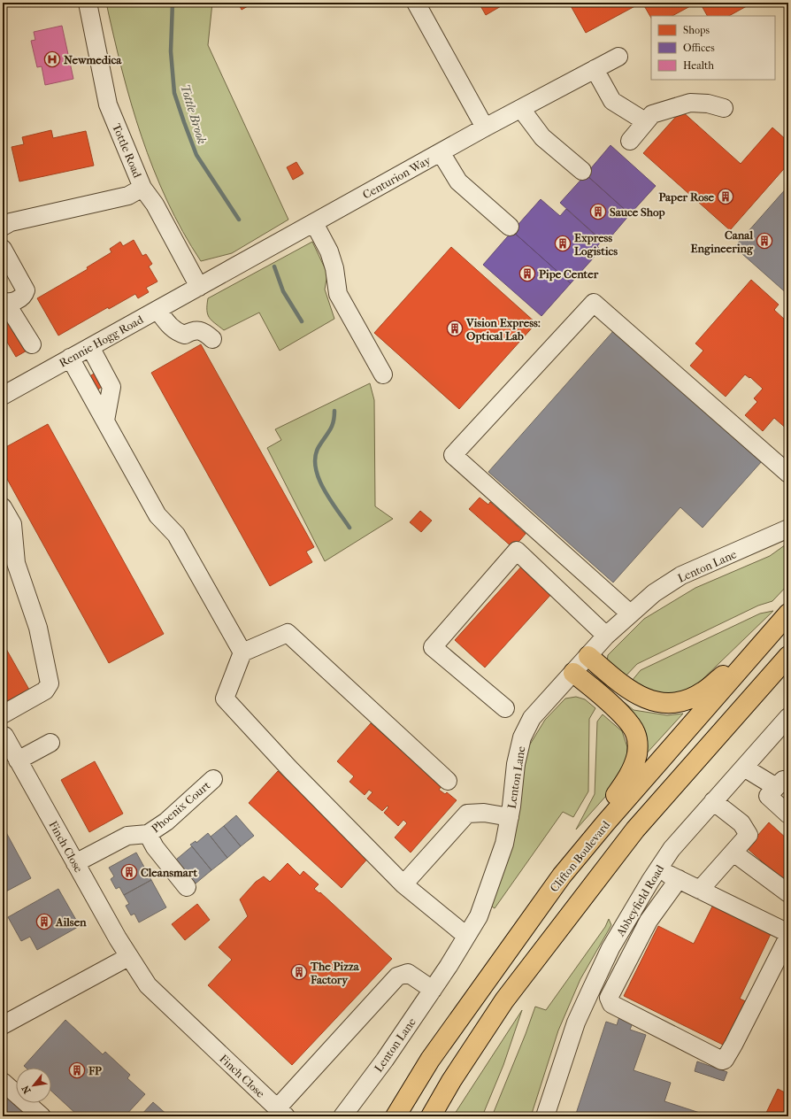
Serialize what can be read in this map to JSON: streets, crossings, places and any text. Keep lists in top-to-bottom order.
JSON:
{
  "streets": {
    "highway": ["Clifton Boulevard"],
    "street": [
      "Tottle Road",
      "Centurion Way",
      "Rennie Hogg Road",
      "Lenton Lane",
      "Phoenix Court",
      "Finch Close",
      "Abbeyfield Road"
    ]
  },
  "crossings": [
    ["Tottle Road", "Centurion Way"],
    ["Tottle Road", "Rennie Hogg Road"],
    ["Centurion Way", "Rennie Hogg Road"],
    ["Phoenix Court", "Finch Close"]
  ],
  "water": ["Tottle Brook"],
  "places": {
    "hospital": ["Newmedica"],
    "building": [
      "Paper Rose",
      "Sauce Shop",
      "Canal Engineering",
      "Express Logistics",
      "Pipe Center",
      "Vision Express: Optical Lab",
      "Cleansmart",
      "Ailsen",
      "The Pizza Factory",
      "FP"
    ]
  },
  "legend": ["Shops", "Offices", "Health"],
  "north": "bottom left"
}
